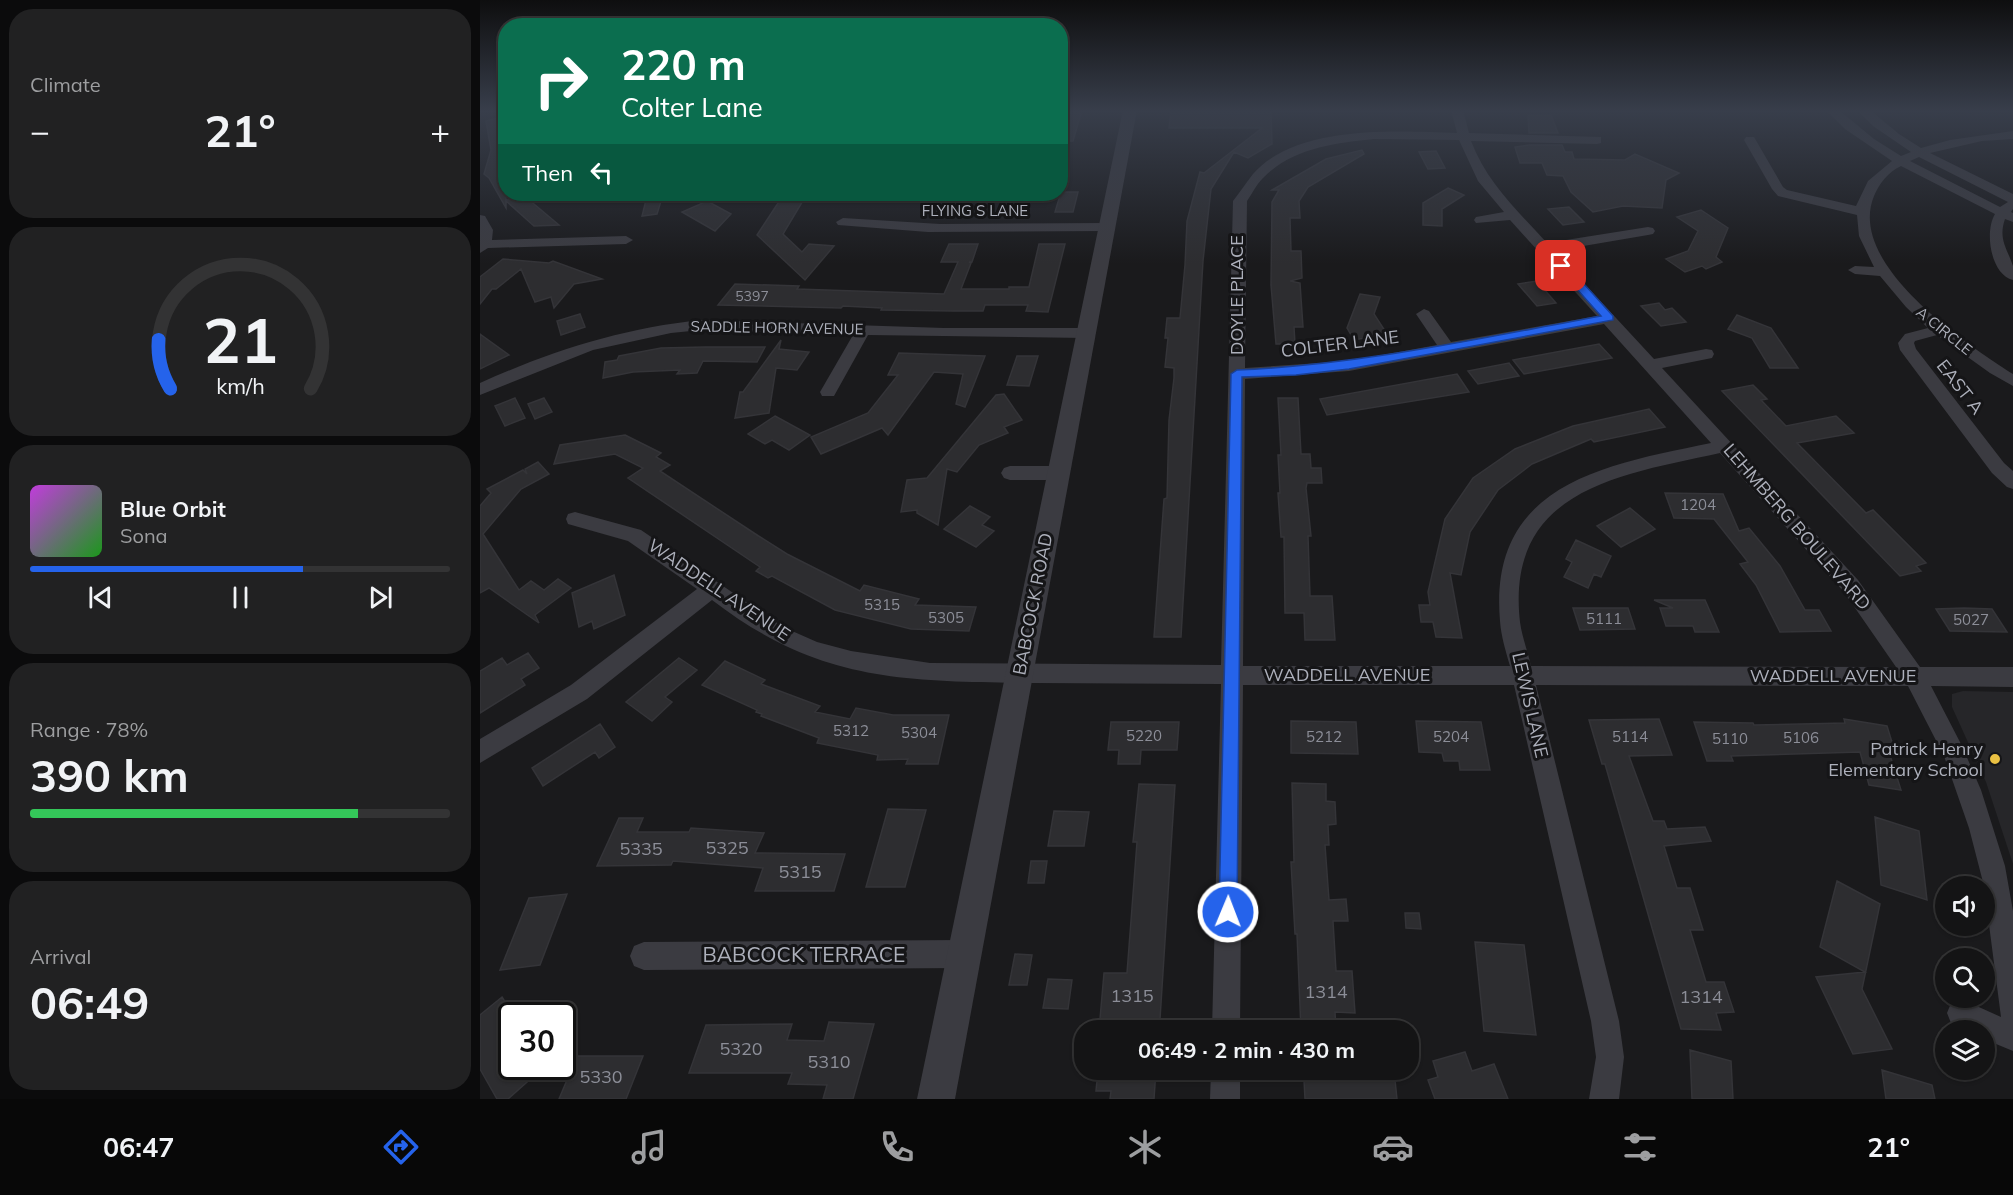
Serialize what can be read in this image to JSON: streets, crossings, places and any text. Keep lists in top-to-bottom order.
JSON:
{
  "streets": {
    "street": [
      "FLYING S LANE",
      "DOYLE PLACE",
      "SADDLE HORN AVENUE",
      "A CIRCLE",
      "COLTER LANE",
      "EAST A",
      "LEHMBERG BOULEVARD",
      "WADDELL AVENUE",
      "BABCOCK ROAD",
      "LEWIS LANE",
      "BABCOCK TERRACE"
    ]
  },
  "crossings": [
    ["FLYING S LANE", "BABCOCK ROAD"],
    ["DOYLE PLACE", "COLTER LANE"],
    ["DOYLE PLACE", "WADDELL AVENUE"],
    ["SADDLE HORN AVENUE", "BABCOCK ROAD"],
    ["A CIRCLE", "EAST A"],
    ["COLTER LANE", "LEHMBERG BOULEVARD"],
    ["LEHMBERG BOULEVARD", "WADDELL AVENUE"],
    ["LEHMBERG BOULEVARD", "LEWIS LANE"],
    ["WADDELL AVENUE", "BABCOCK ROAD"],
    ["WADDELL AVENUE", "LEWIS LANE"],
    ["BABCOCK ROAD", "BABCOCK TERRACE"]
  ],
  "places": ["Patrick Henry Elementary School"],
  "house_numbers": [
    "5397",
    "1204",
    "5315",
    "5305",
    "5111",
    "5027",
    "5312",
    "5304",
    "5220",
    "5212",
    "5204",
    "5114",
    "5106",
    "5110",
    "5325",
    "5335",
    "5315",
    "1314",
    "1315",
    "1314",
    "5320",
    "5310",
    "5330"
  ],
  "page": {
    "tile": [
      "Climate",
      ["Range · 78%", "390 km"],
      ["Arrival", "06:49"]
    ],
    "turn": ["220 m", "Colter Lane"],
    "heat": ["−", "21°", "+"],
    "then": "Then",
    "song": ["Blue Orbit", "Sona"],
    "limit": "30",
    "trip": "06:49 · 2 min · 430 m",
    "tabs": ["06:47", "21°"],
    "gauge": ["21", "km/h"]
  }
}
